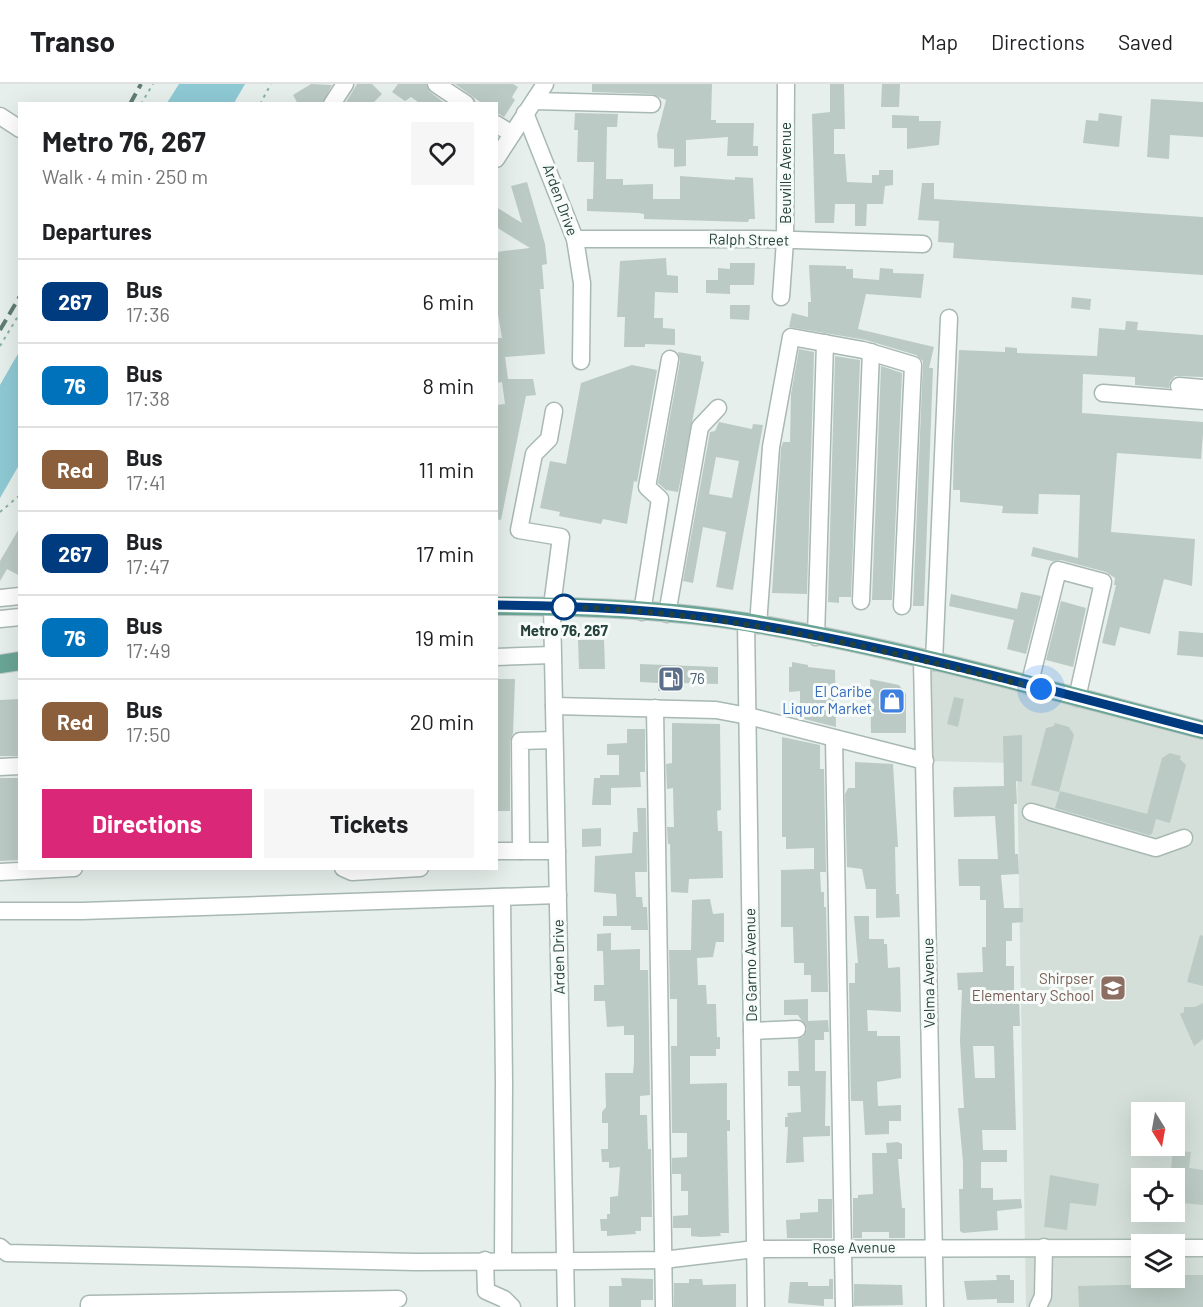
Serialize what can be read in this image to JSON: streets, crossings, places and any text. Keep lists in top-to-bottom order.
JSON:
{
  "streets": {
    "street": [
      "Beuville Avenue",
      "Arden Drive",
      "Ralph Street",
      "De Garmo Avenue",
      "Velma Avenue",
      "Rose Avenue"
    ]
  },
  "crossings": [
    ["Beuville Avenue", "Ralph Street"],
    ["Arden Drive", "Ralph Street"],
    ["Arden Drive", "Rose Avenue"],
    ["De Garmo Avenue", "Rose Avenue"],
    ["Velma Avenue", "Rose Avenue"]
  ],
  "places": {
    "other": ["Metro 76, 267"],
    "fuel station": ["76"],
    "shop": ["El Caribe Liquor Market"],
    "school or university": ["Shirpser Elementary School"]
  },
  "lines": ["bus line 267"],
  "north": "bottom",
  "page": {
    "header": "Transo",
    "nav": ["Map", "Directions", "Saved"],
    "heading": [
      ["Metro 76, 267", "Walk · 4 min · 250 m"],
      "Departures"
    ],
    "list": [
      {
        "mark": "267",
        "name": "Bus",
        "note": "17:36",
        "value": "6 min"
      },
      {
        "mark": "76",
        "name": "Bus",
        "note": "17:38",
        "value": "8 min"
      },
      {
        "mark": "Red",
        "name": "Bus",
        "note": "17:41",
        "value": "11 min"
      },
      {
        "mark": "267",
        "name": "Bus",
        "note": "17:47",
        "value": "17 min"
      },
      {
        "mark": "76",
        "name": "Bus",
        "note": "17:49",
        "value": "19 min"
      },
      {
        "mark": "Red",
        "name": "Bus",
        "note": "17:50",
        "value": "20 min"
      }
    ],
    "buttons": ["Directions", "Tickets"]
  }
}
